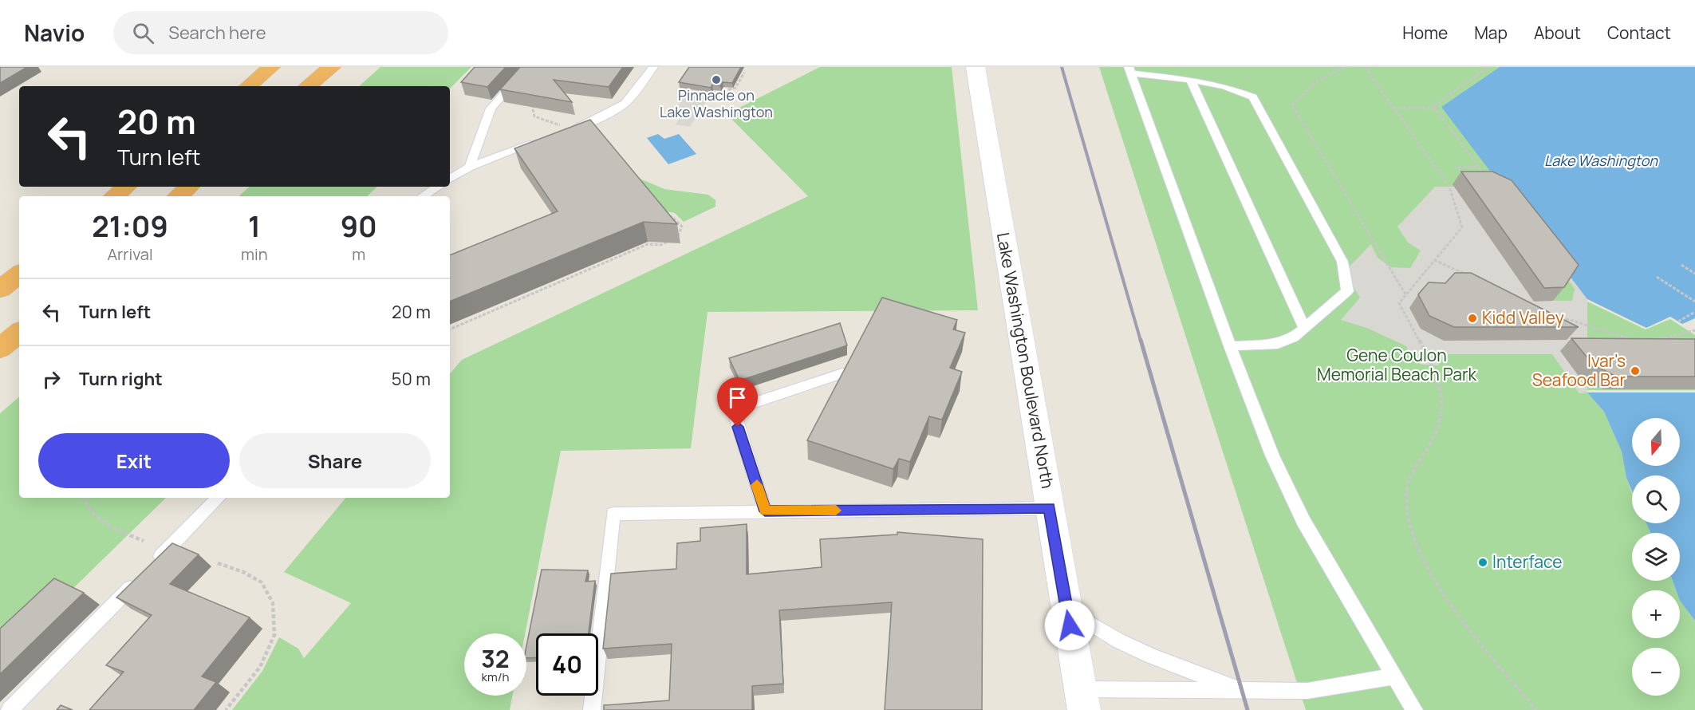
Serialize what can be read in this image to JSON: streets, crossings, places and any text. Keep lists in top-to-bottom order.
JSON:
{
  "streets": {
    "street": ["Lake Washington Boulevard North"]
  },
  "water": ["Lake Washington"],
  "parks": ["Gene Coulon Memorial Beach Park"],
  "places": [
    "Pinnacle on Lake Washington",
    "Kidd Valley",
    "Ivar's Seafood Bar",
    "Interface"
  ],
  "north": "bottom",
  "page": {
    "header": "Navio",
    "search": "Search here",
    "nav": [
      "Home",
      "Map",
      "About",
      "Contact"
    ],
    "turn": ["20 m", "Turn left"],
    "eta": [
      "21:09",
      "Arrival",
      "1",
      "min",
      "90",
      "m"
    ],
    "list": [
      {
        "name": "Turn left",
        "value": "20 m"
      },
      {
        "name": "Turn right",
        "value": "50 m"
      }
    ],
    "map_buttons": ["+", "−"],
    "buttons": ["Exit", "Share"],
    "speed": "32 km/h",
    "limit": "40"
  }
}
